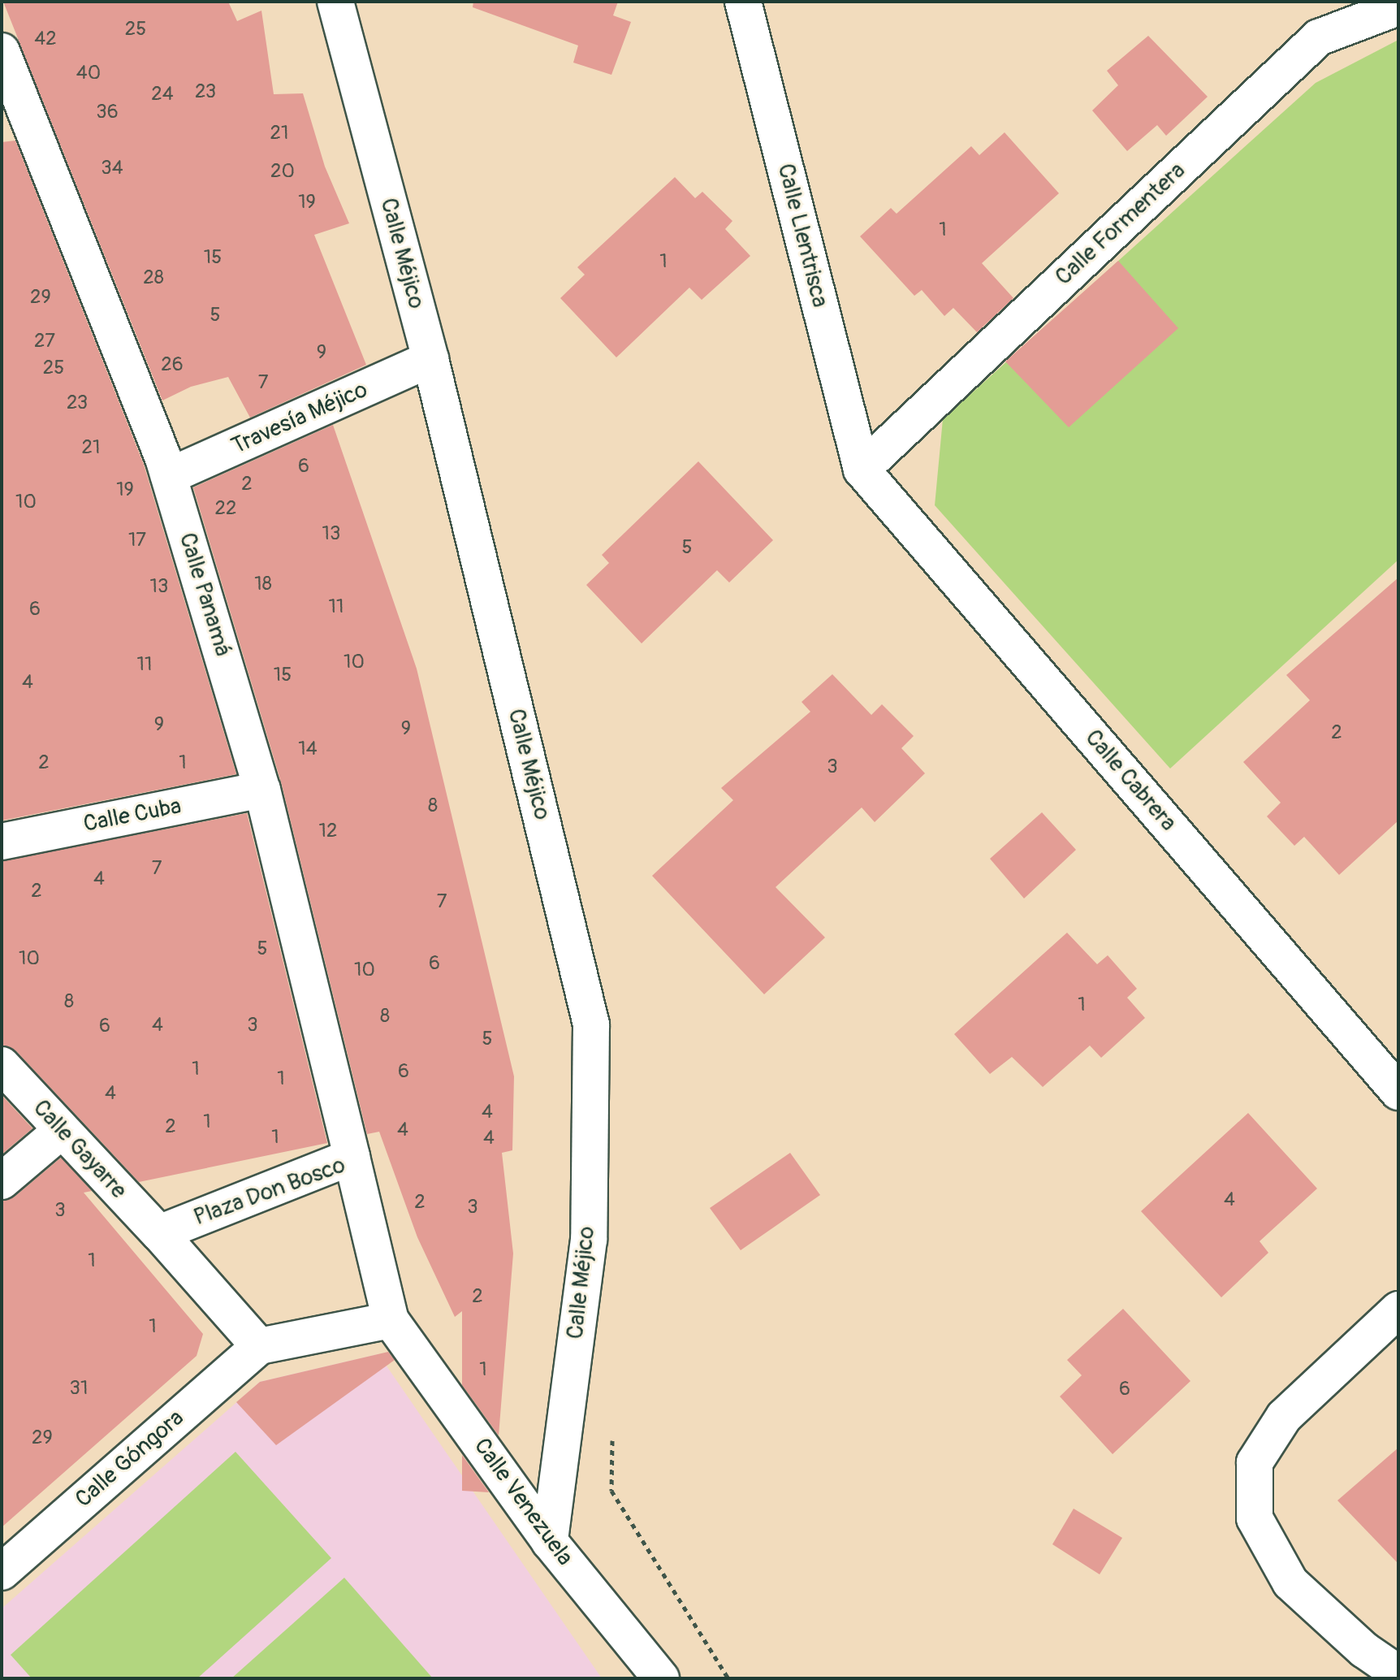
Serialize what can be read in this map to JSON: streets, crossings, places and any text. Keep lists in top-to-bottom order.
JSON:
{
  "streets": {
    "street": [
      "Calle Formentera",
      "Calle Llentrisca",
      "Calle Méjico",
      "Travesía Méjico",
      "Calle Panamá",
      "Calle Cabrera",
      "Calle Cuba",
      "Calle Gayarre",
      "Plaza Don Bosco",
      "Calle Góngora",
      "Calle Venezuela"
    ]
  },
  "crossings": [
    ["Calle Formentera", "Calle Llentrisca"],
    ["Calle Formentera", "Calle Cabrera"],
    ["Calle Llentrisca", "Calle Cabrera"],
    ["Calle Méjico", "Travesía Méjico"],
    ["Calle Méjico", "Calle Venezuela"],
    ["Travesía Méjico", "Calle Panamá"],
    ["Calle Panamá", "Calle Cuba"],
    ["Calle Panamá", "Plaza Don Bosco"],
    ["Calle Gayarre", "Plaza Don Bosco"],
    ["Plaza Don Bosco", "Calle Góngora"],
    ["Plaza Don Bosco", "Calle Venezuela"]
  ],
  "house_numbers": [
    "25",
    "42",
    "40",
    "23",
    "24",
    "36",
    "21",
    "34",
    "20",
    "19",
    "1",
    "15",
    "1",
    "28",
    "29",
    "5",
    "27",
    "9",
    "26",
    "25",
    "7",
    "23",
    "21",
    "6",
    "2",
    "19",
    "10",
    "22",
    "13",
    "17",
    "5",
    "18",
    "13",
    "11",
    "6",
    "10",
    "11",
    "15",
    "4",
    "9",
    "9",
    "2",
    "14",
    "2",
    "1",
    "3",
    "8",
    "12",
    "7",
    "4",
    "2",
    "7",
    "5",
    "10",
    "6",
    "10",
    "8",
    "1",
    "8",
    "4",
    "3",
    "6",
    "5",
    "1",
    "6",
    "1",
    "4",
    "4",
    "1",
    "2",
    "4",
    "1",
    "4",
    "4",
    "2",
    "3",
    "3",
    "1",
    "2",
    "1",
    "1",
    "31",
    "6",
    "29"
  ]
}
